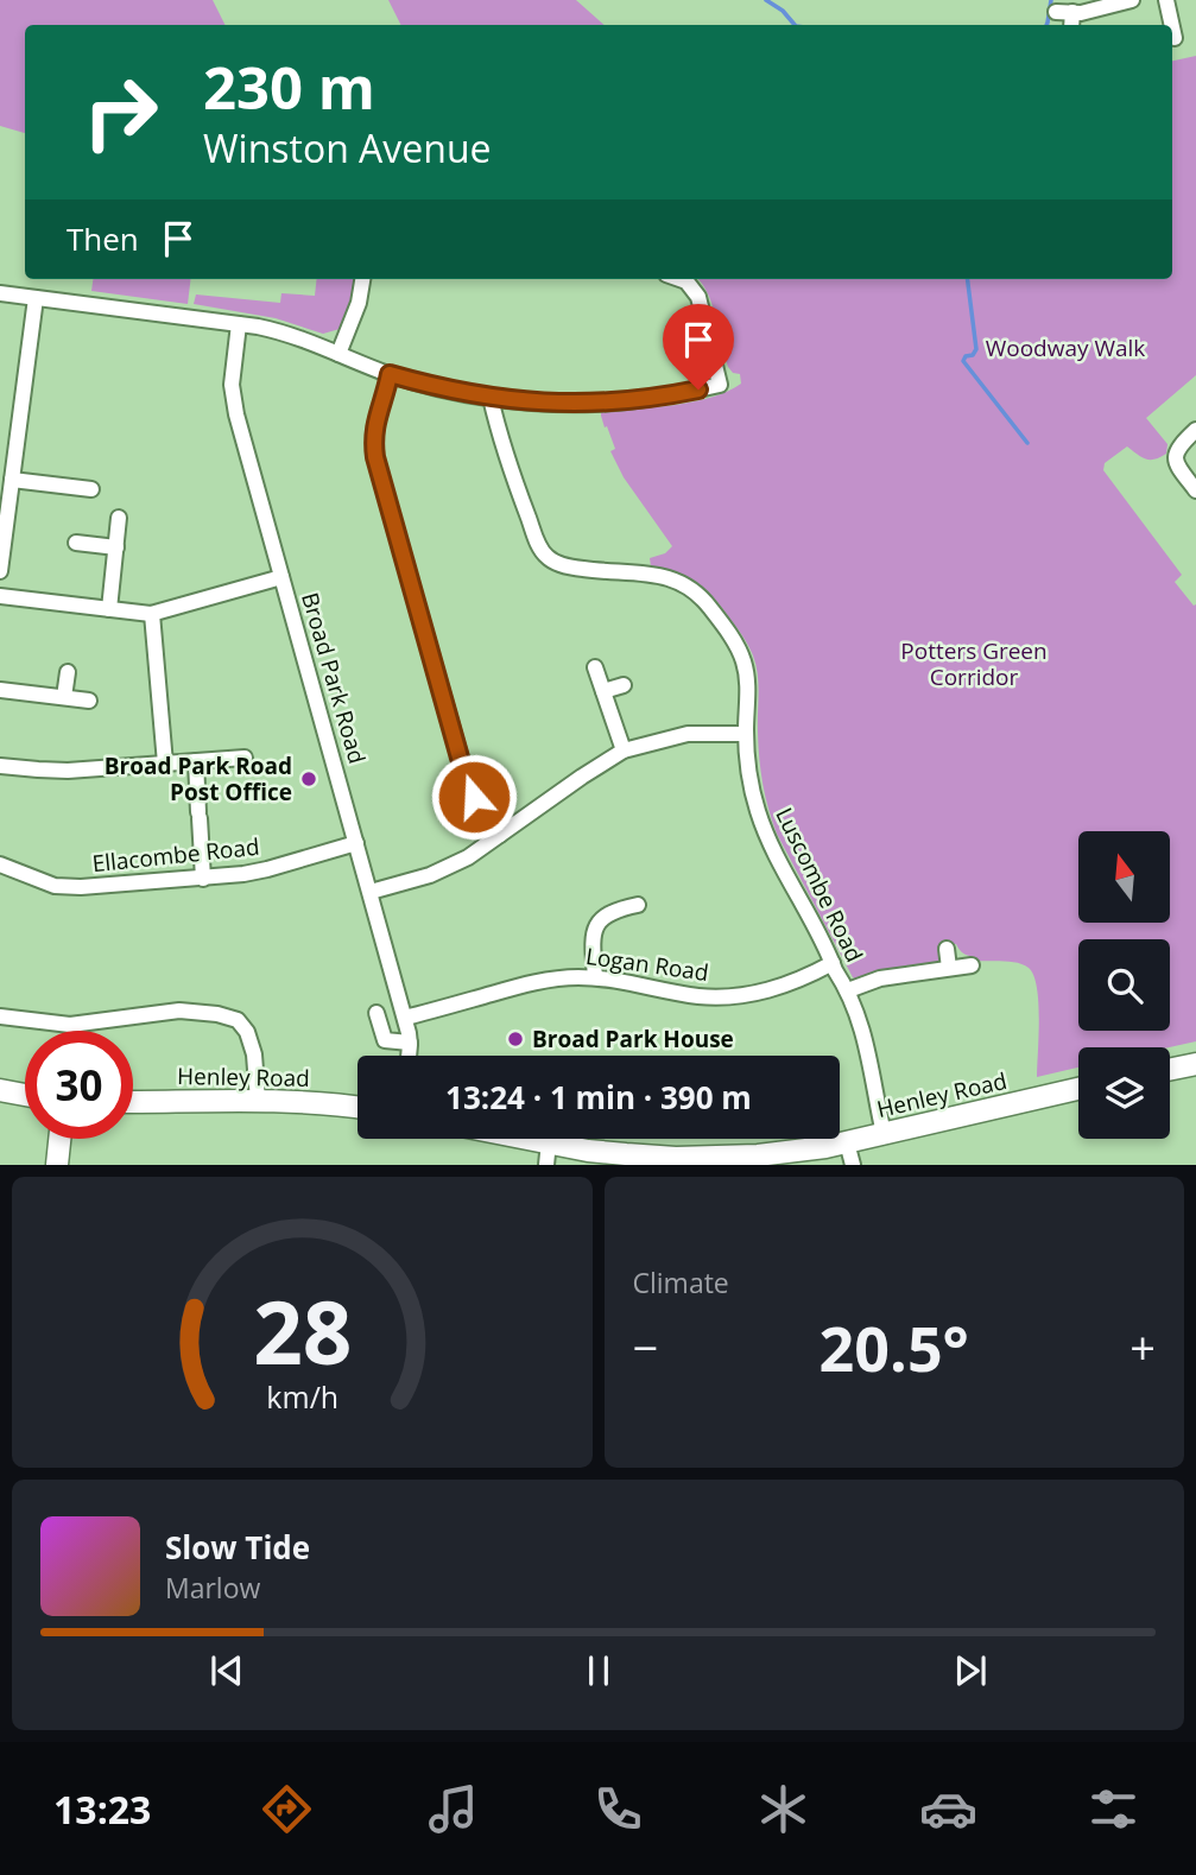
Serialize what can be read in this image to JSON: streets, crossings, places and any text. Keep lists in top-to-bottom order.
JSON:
{
  "streets": {
    "main road": ["Henley Road"],
    "street": [
      "Broad Park Road",
      "Ellacombe Road",
      "Luscombe Road",
      "Logan Road"
    ]
  },
  "crossings": [
    ["Broad Park Road", "Ellacombe Road"],
    ["Broad Park Road", "Logan Road"],
    ["Luscombe Road", "Logan Road"],
    ["Luscombe Road", "Henley Road"]
  ],
  "parks": ["Woodway Walk", "Potters Green Corridor"],
  "places": ["Broad Park Road Post Office", "Broad Park House"],
  "north": "top",
  "page": {
    "turn": ["230 m", "Winston Avenue"],
    "then": "Then",
    "limit": "30",
    "trip": "13:24 · 1 min · 390 m",
    "tile": "Climate",
    "heat": ["−", "20.5°", "+"],
    "song": ["Slow Tide", "Marlow"],
    "tabs": "13:23",
    "gauge": ["28", "km/h"]
  }
}
